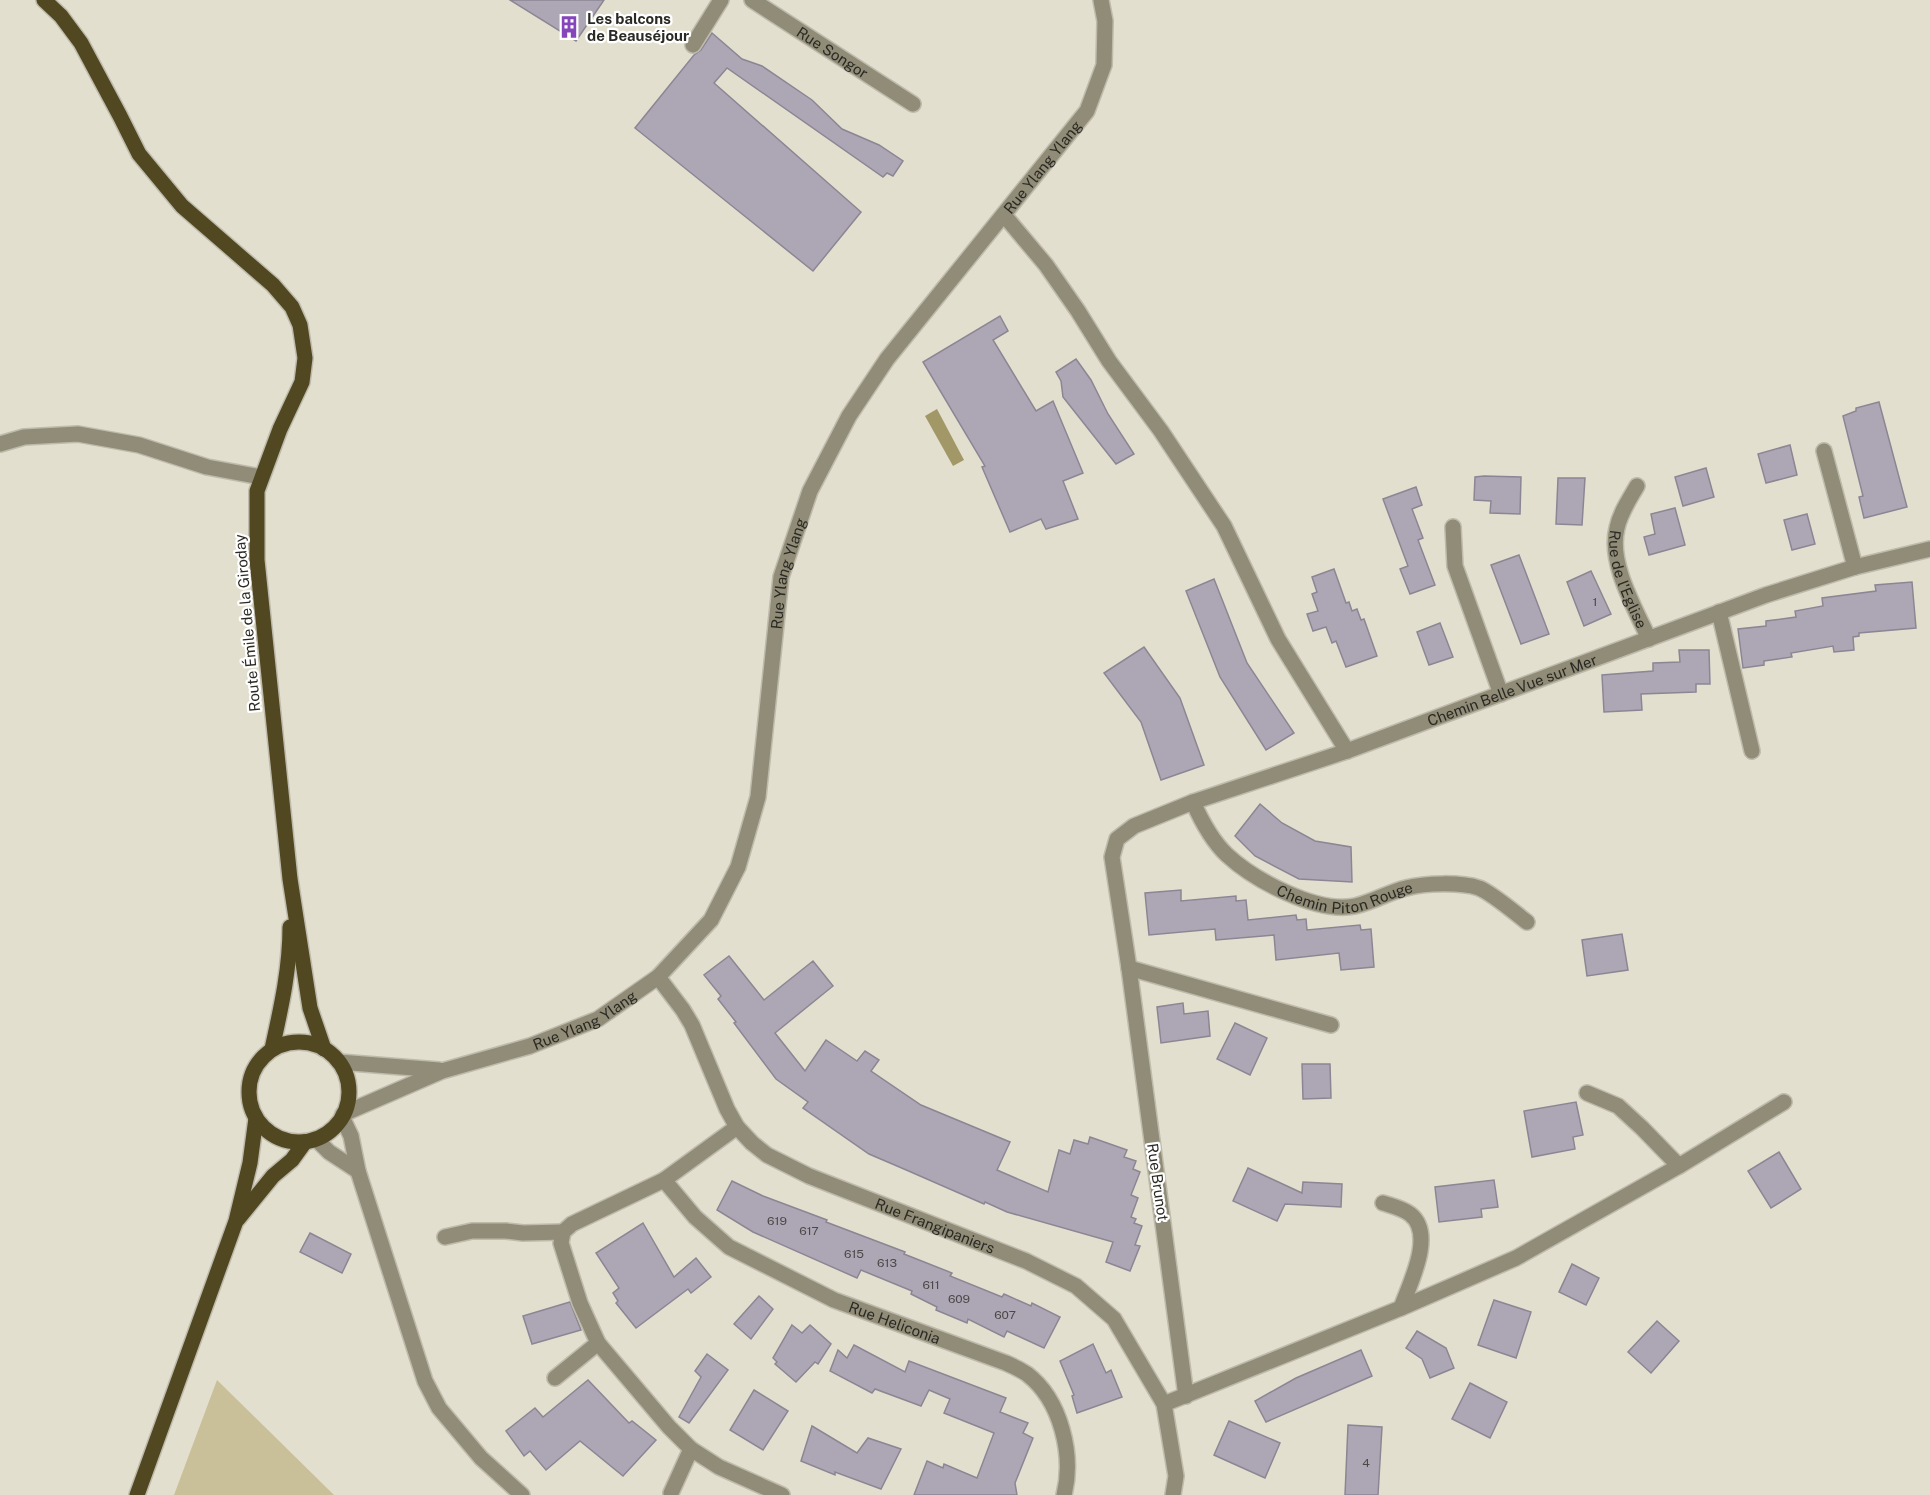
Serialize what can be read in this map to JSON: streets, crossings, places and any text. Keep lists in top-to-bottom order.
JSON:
{
  "streets": {
    "main road": ["Route Émile de la Giroday"],
    "street": [
      "Rue Songor",
      "Rue Ylang Ylang",
      "Rue de l'Eglise",
      "Chemin Belle Vue sur Mer",
      "Chemin Piton Rouge",
      "Rue Brunot",
      "Rue Frangipaniers",
      "Rue Heliconia"
    ]
  },
  "crossings": [
    ["Rue Ylang Ylang", "Rue Frangipaniers"],
    ["Rue de l'Eglise", "Chemin Belle Vue sur Mer"],
    ["Chemin Belle Vue sur Mer", "Chemin Piton Rouge"],
    ["Chemin Belle Vue sur Mer", "Rue Brunot"]
  ],
  "places": {
    "building": ["Les balcons de Beauséjour"]
  },
  "house_numbers": [
    "1",
    "619",
    "617",
    "615",
    "613",
    "611",
    "609",
    "607",
    "4"
  ]
}
